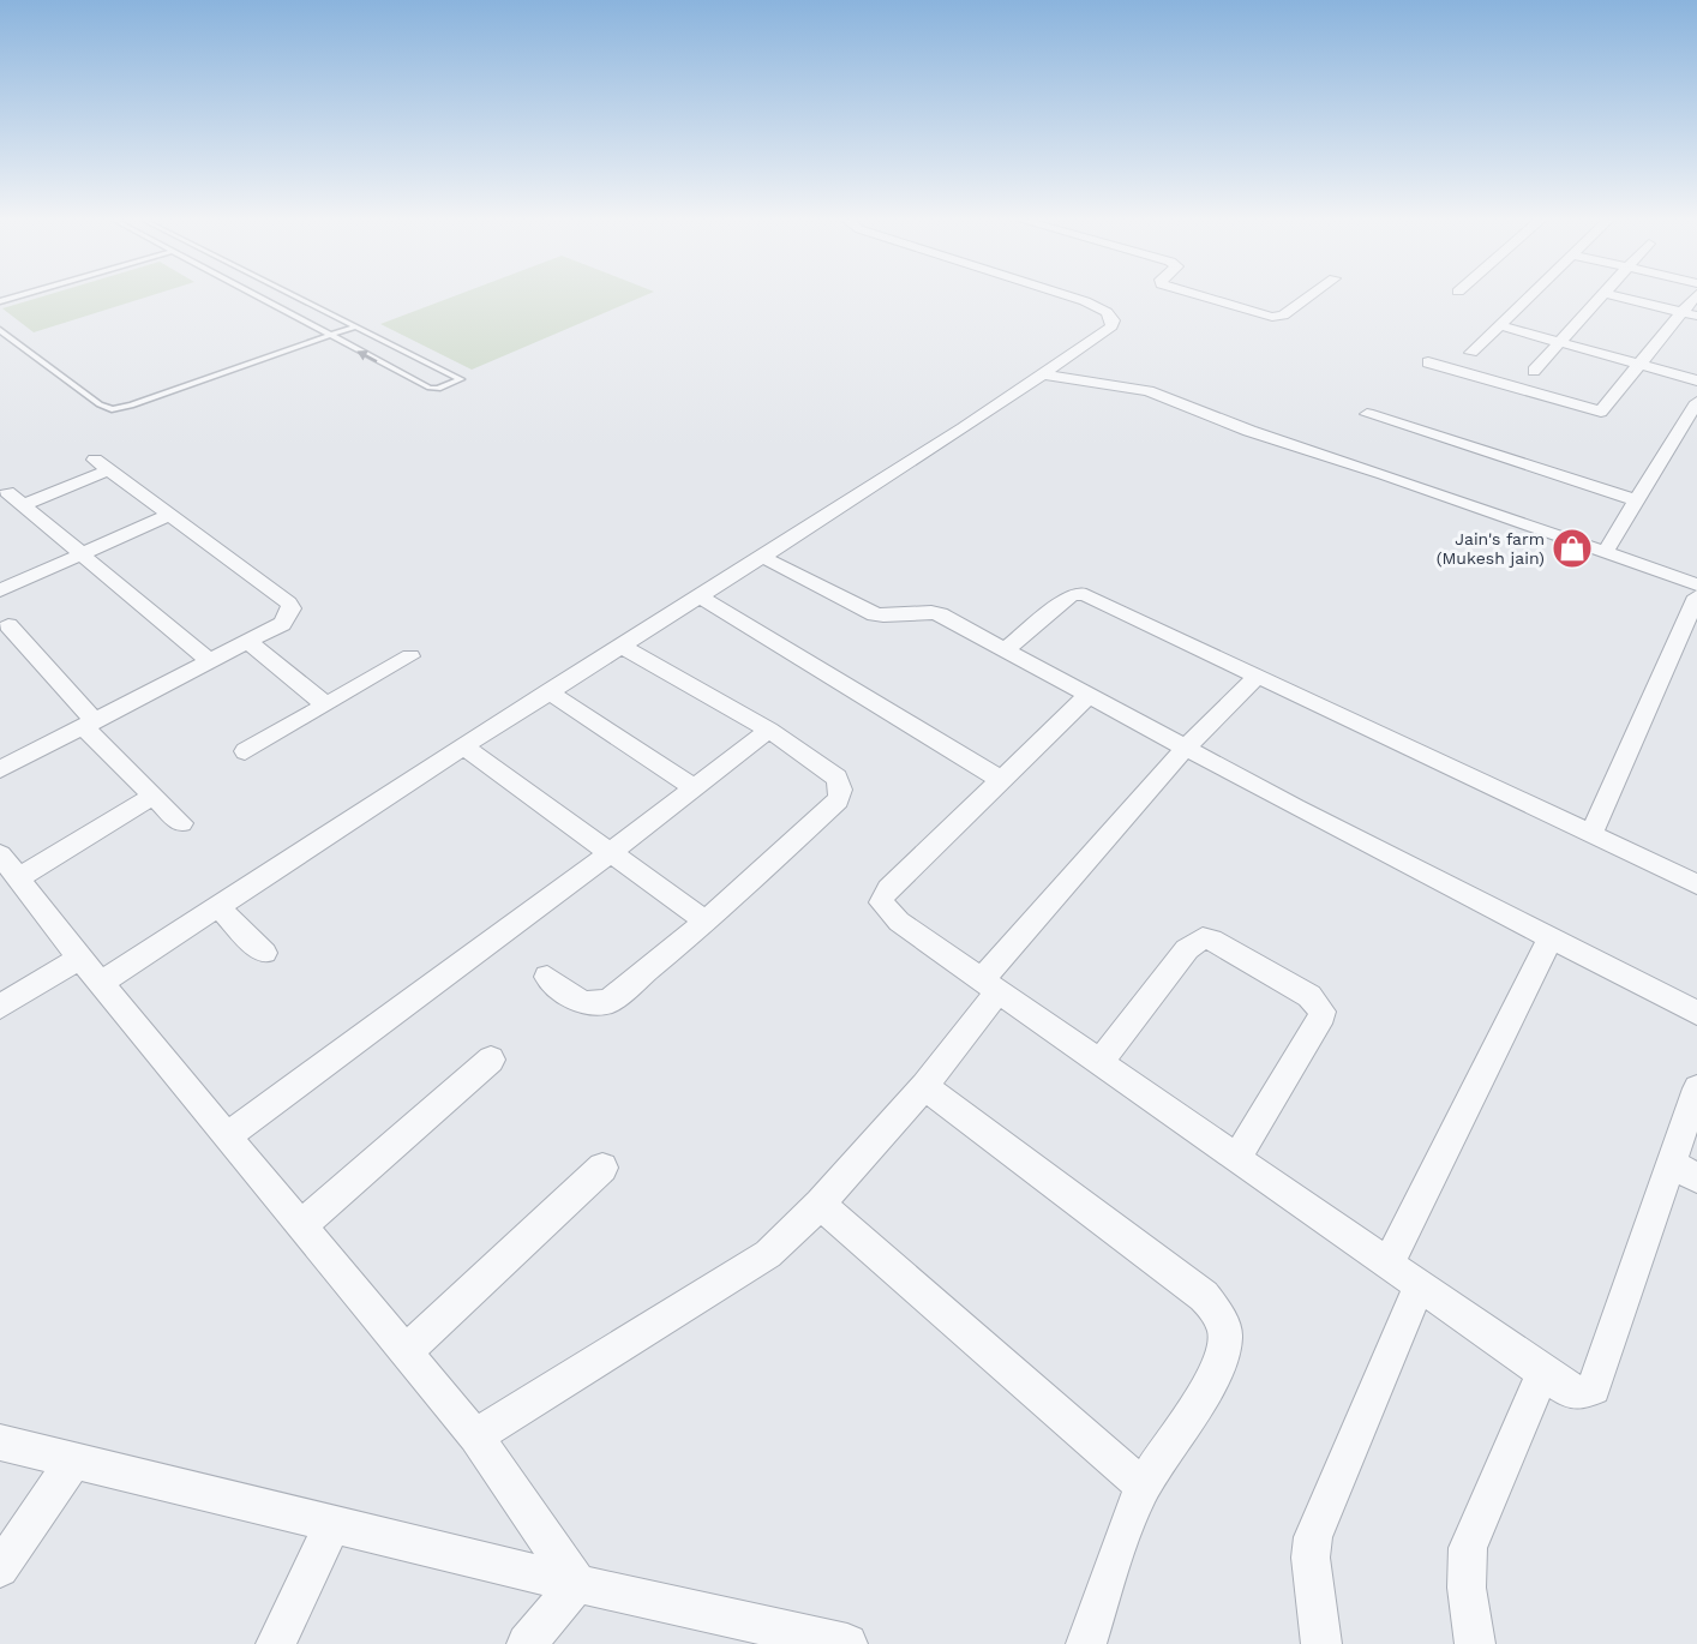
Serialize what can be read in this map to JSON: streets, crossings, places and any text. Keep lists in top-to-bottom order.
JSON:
{
  "places": {
    "shop": ["Jain's farm (Mukesh jain)"]
  }
}
